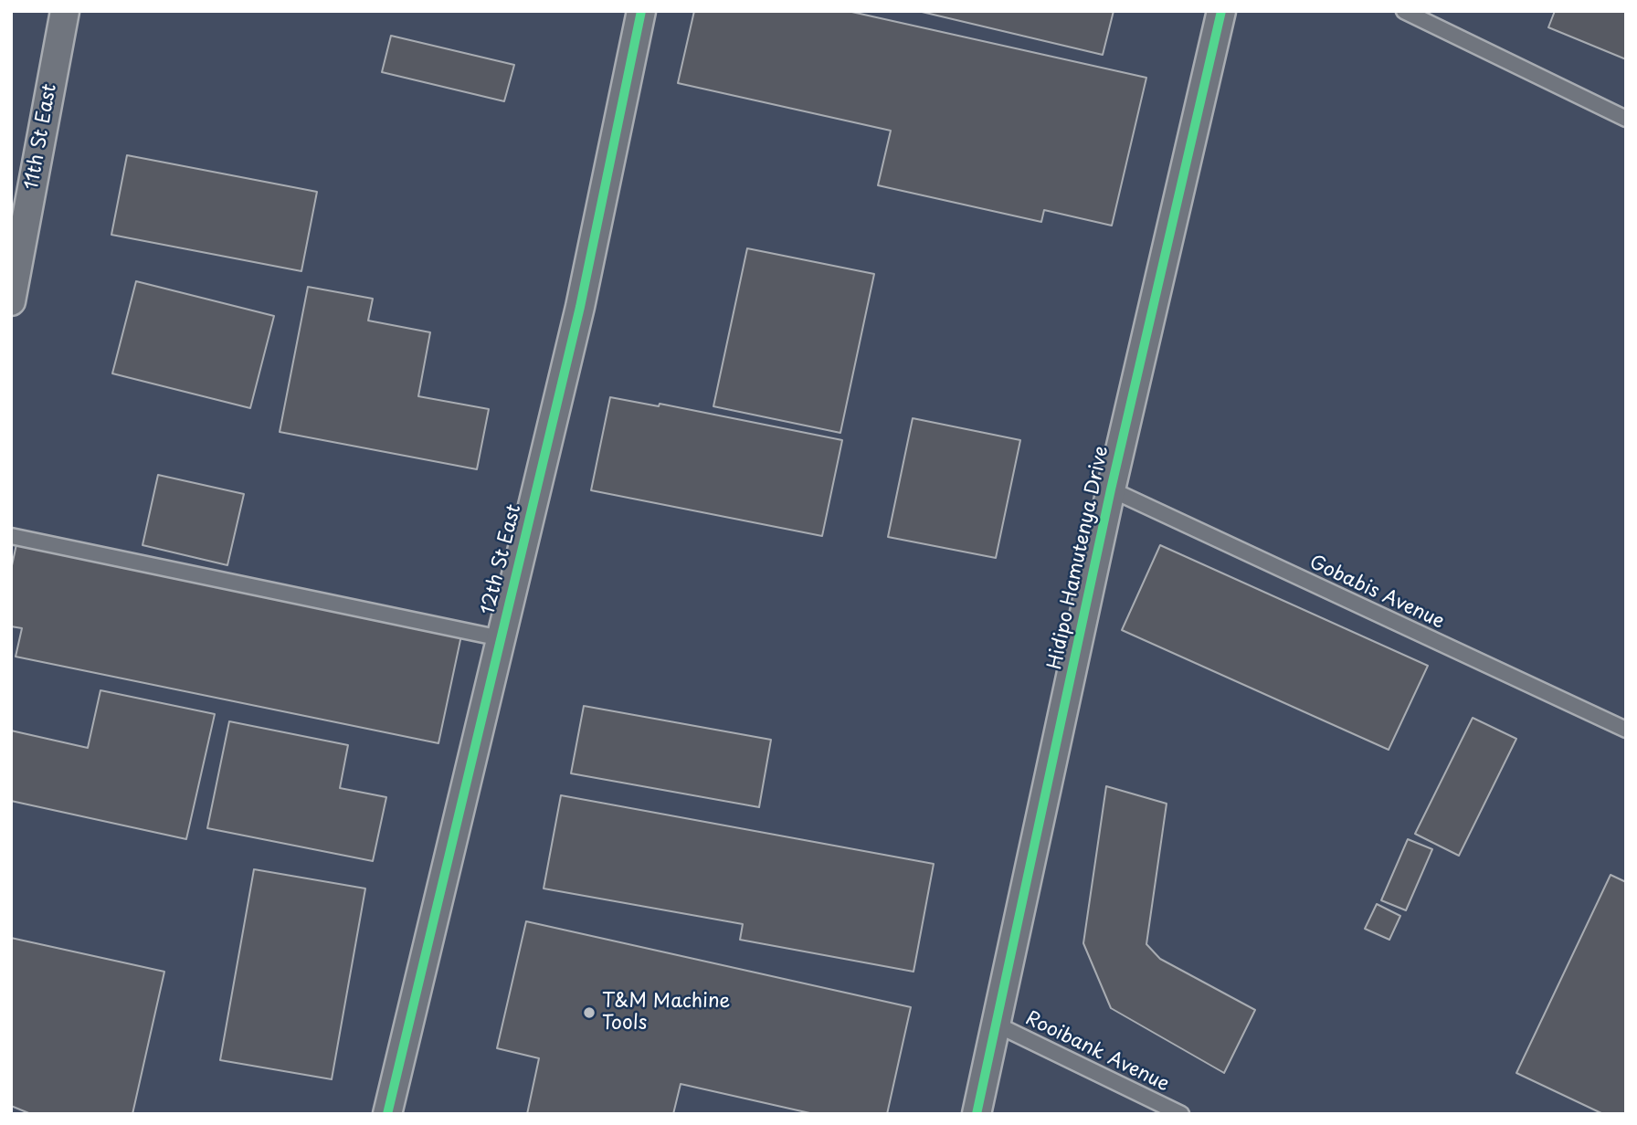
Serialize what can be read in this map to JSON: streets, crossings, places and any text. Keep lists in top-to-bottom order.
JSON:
{
  "streets": {
    "street": ["11th St East", "Hidipo Hamutenya Drive", "12th St East"],
    "lane": ["Gobabis Avenue", "Rooibank Avenue"]
  },
  "crossings": [
    ["Hidipo Hamutenya Drive", "Gobabis Avenue"],
    ["Hidipo Hamutenya Drive", "Rooibank Avenue"]
  ],
  "places": ["T&M Machine Tools"]
}
